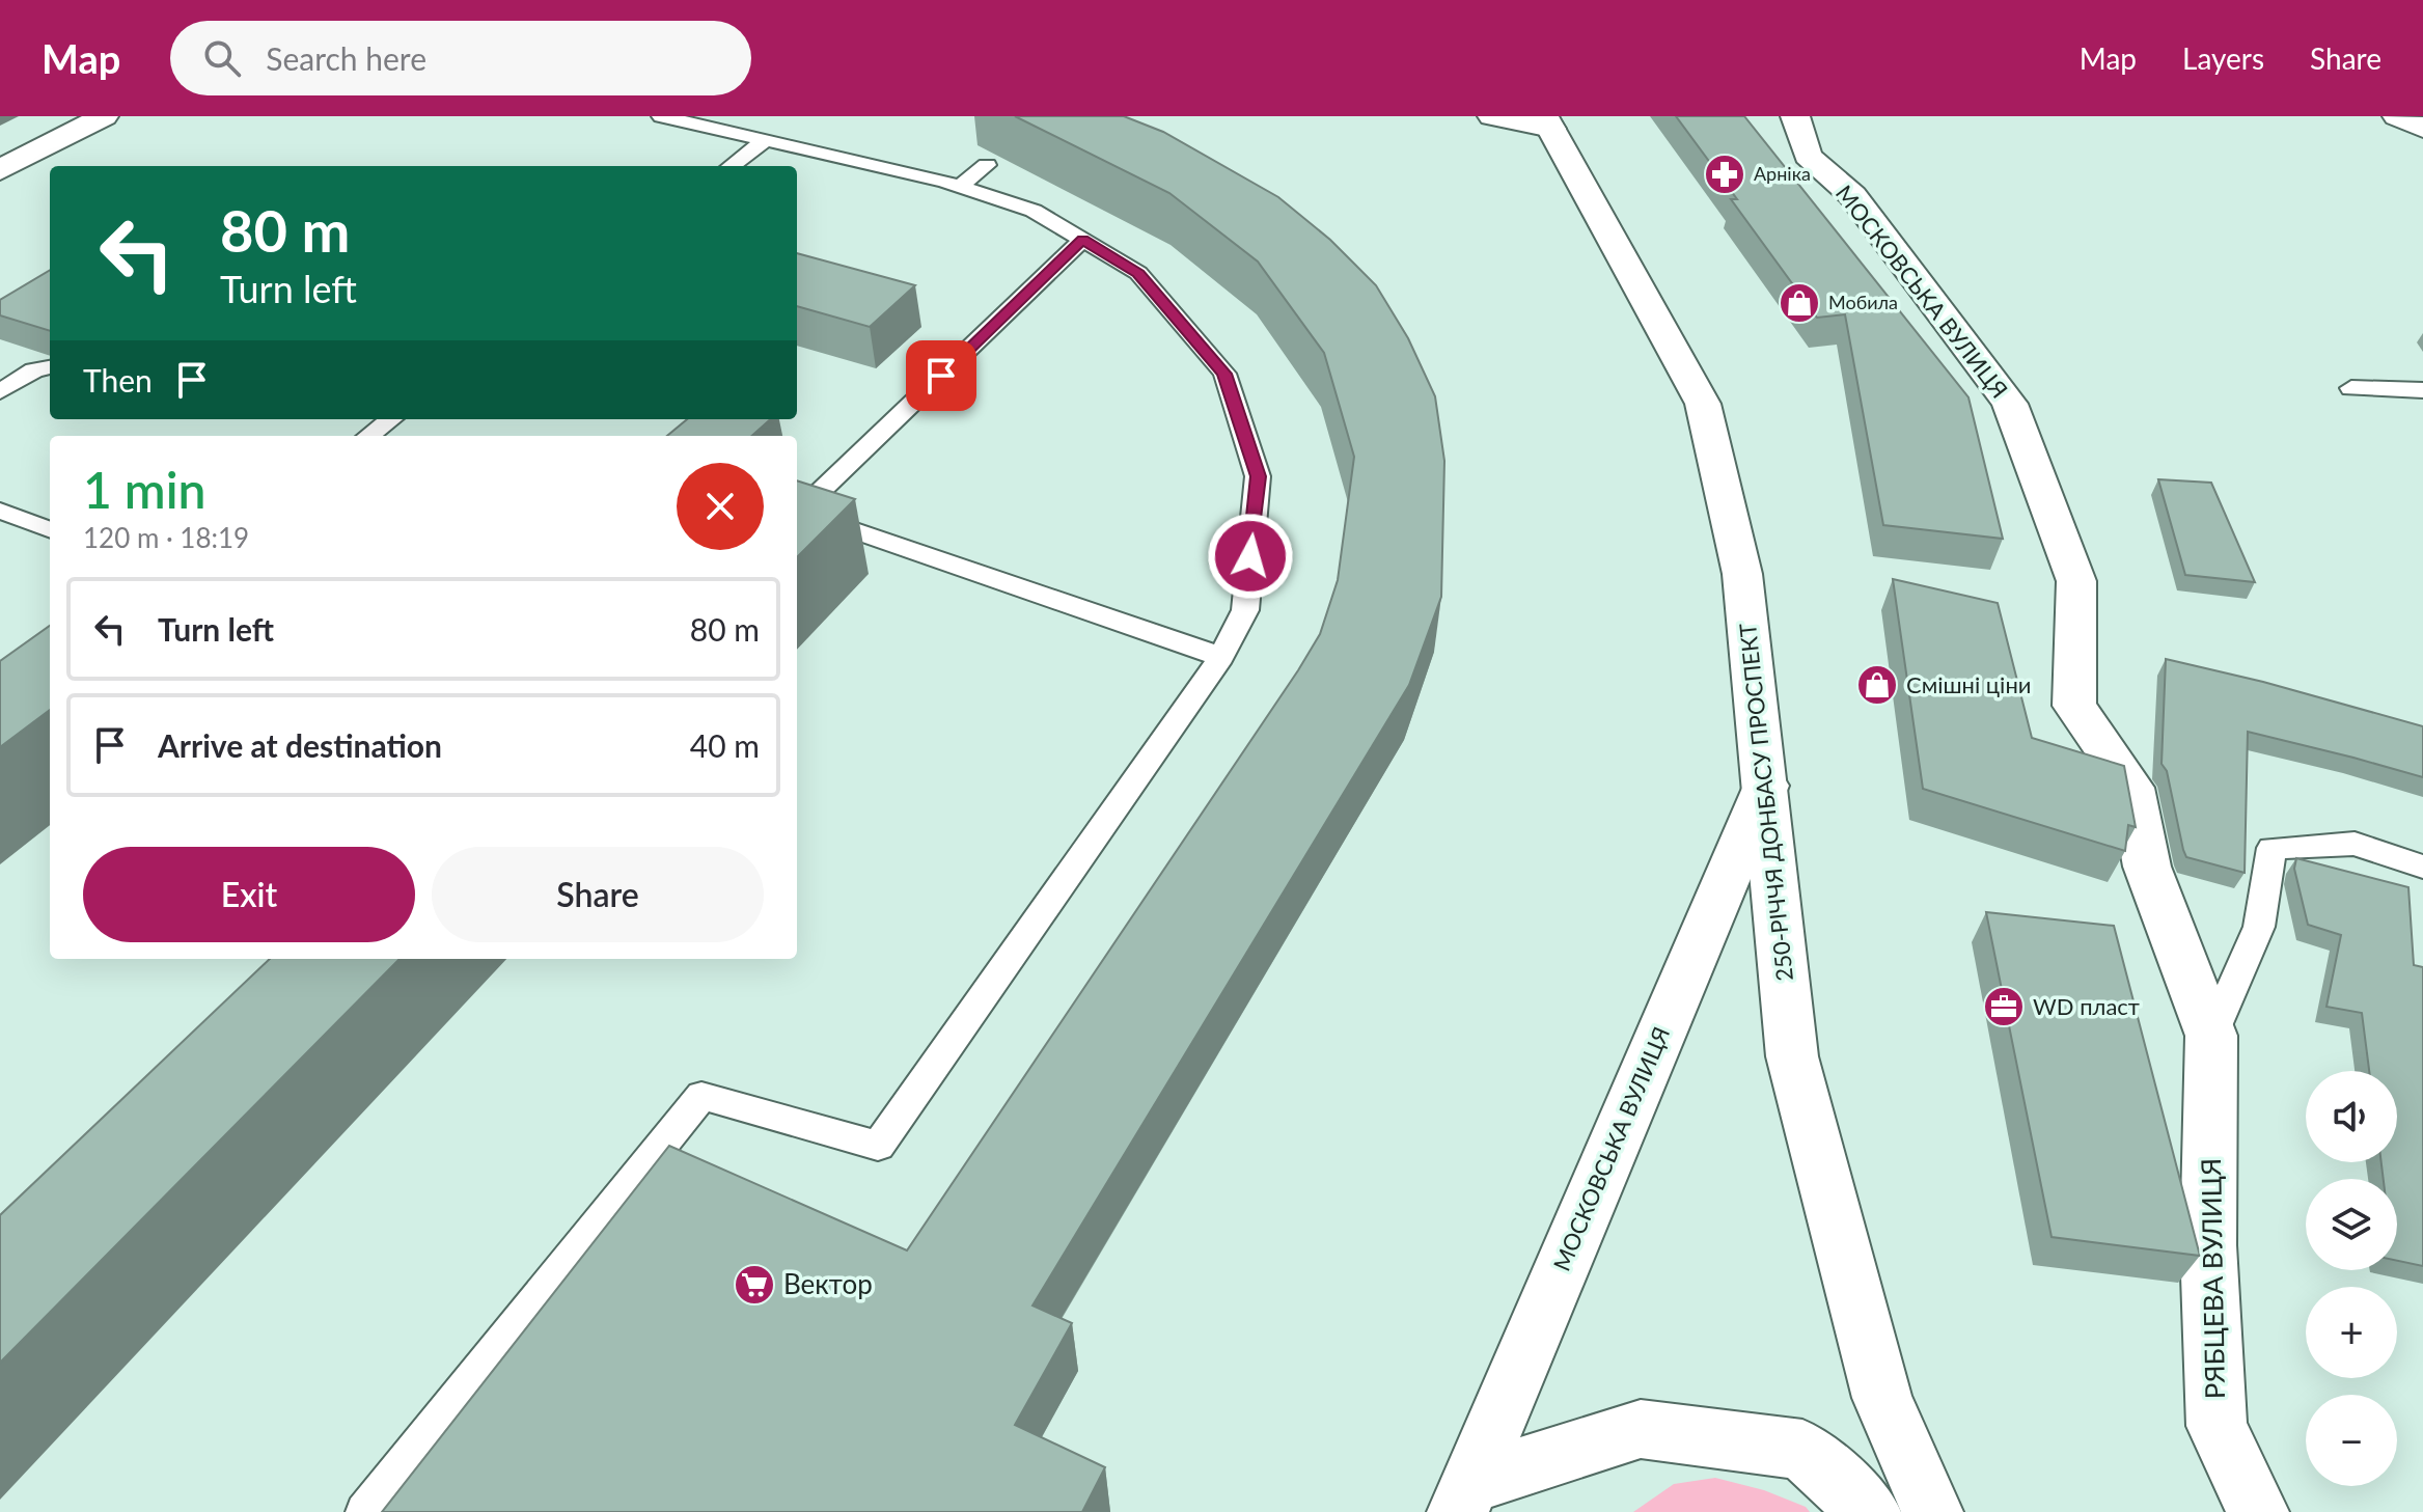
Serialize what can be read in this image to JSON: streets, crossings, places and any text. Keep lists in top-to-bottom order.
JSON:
{
  "streets": {
    "main road": ["МОСКОВСЬКА ВУЛИЦЯ", "250-РІЧЧЯ ДОНБАСУ ПРОСПЕКТ", "РЯБЦЕВА ВУЛИЦЯ"]
  },
  "crossings": [
    ["МОСКОВСЬКА ВУЛИЦЯ", "250-РІЧЧЯ ДОНБАСУ ПРОСПЕКТ"],
    ["МОСКОВСЬКА ВУЛИЦЯ", "РЯБЦЕВА ВУЛИЦЯ"]
  ],
  "places": {
    "pharmacy": ["Арніка"],
    "shop": ["Мобила", "Смішні ціни"],
    "office": ["WD пласт"],
    "supermarket": ["Вектор"]
  },
  "page": {
    "header": "Map",
    "search": "Search here",
    "nav": ["Map", "Layers", "Share"],
    "turn": ["80 m", "Turn left"],
    "then": "Then",
    "heading": ["1 min", "120 m · 18:19"],
    "list": [
      {
        "name": "Turn left",
        "value": "80 m"
      },
      {
        "name": "Arrive at destination",
        "value": "40 m"
      }
    ],
    "buttons": ["Exit", "Share"],
    "map_buttons": ["+", "−"]
  }
}
